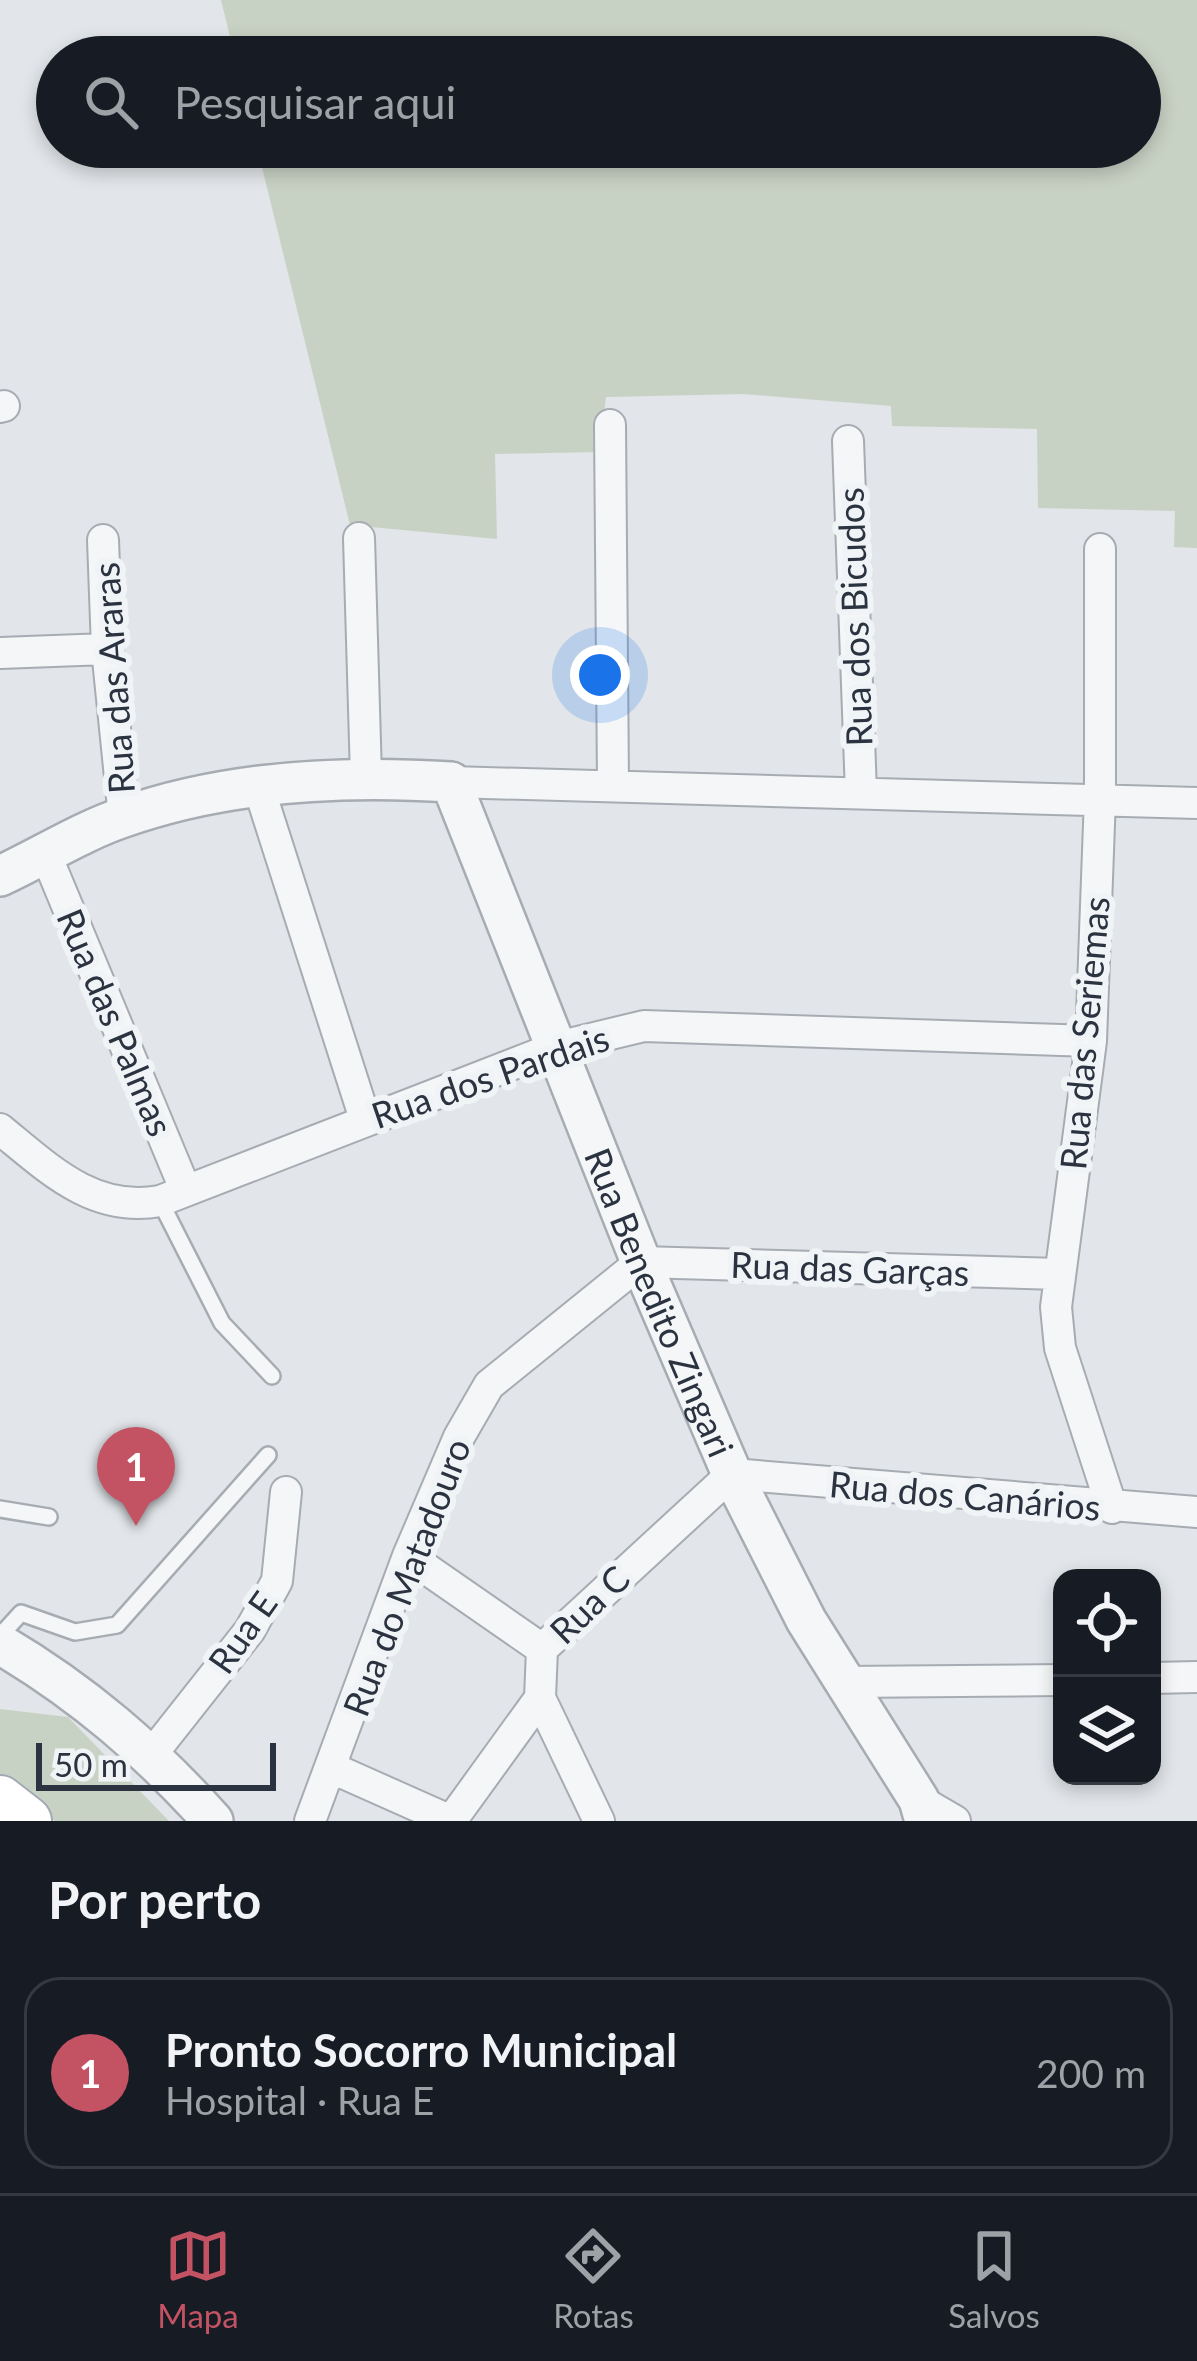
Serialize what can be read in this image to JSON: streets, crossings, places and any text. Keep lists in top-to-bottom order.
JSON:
{
  "streets": {
    "street": [
      "Rua dos Bicudos",
      "Rua das Araras",
      "Rua das Palmas",
      "Rua das Seriemas",
      "Rua dos Pardais",
      "Rua das Garças",
      "Rua Benedito Zingari",
      "Rua dos Canários",
      "Rua do Matadouro",
      "Rua C",
      "Rua E"
    ]
  },
  "crossings": [
    ["Rua das Palmas", "Rua dos Pardais"],
    ["Rua das Seriemas", "Rua dos Pardais"],
    ["Rua das Seriemas", "Rua das Garças"],
    ["Rua das Seriemas", "Rua dos Canários"],
    ["Rua dos Pardais", "Rua Benedito Zingari"],
    ["Rua das Garças", "Rua Benedito Zingari"],
    ["Rua das Garças", "Rua do Matadouro"],
    ["Rua Benedito Zingari", "Rua dos Canários"],
    ["Rua Benedito Zingari", "Rua do Matadouro"],
    ["Rua Benedito Zingari", "Rua C"],
    ["Rua dos Canários", "Rua C"]
  ],
  "scale_bar": "50 m",
  "page": {
    "search": "Pesquisar aqui",
    "pins": "1",
    "scale": "50 m",
    "heading": "Por perto",
    "list": [
      {
        "mark": "1",
        "name": "Pronto Socorro Municipal",
        "note": "Hospital · Rua E",
        "value": "200 m"
      }
    ],
    "nav": ["Mapa", "Rotas", "Salvos"]
  }
}
